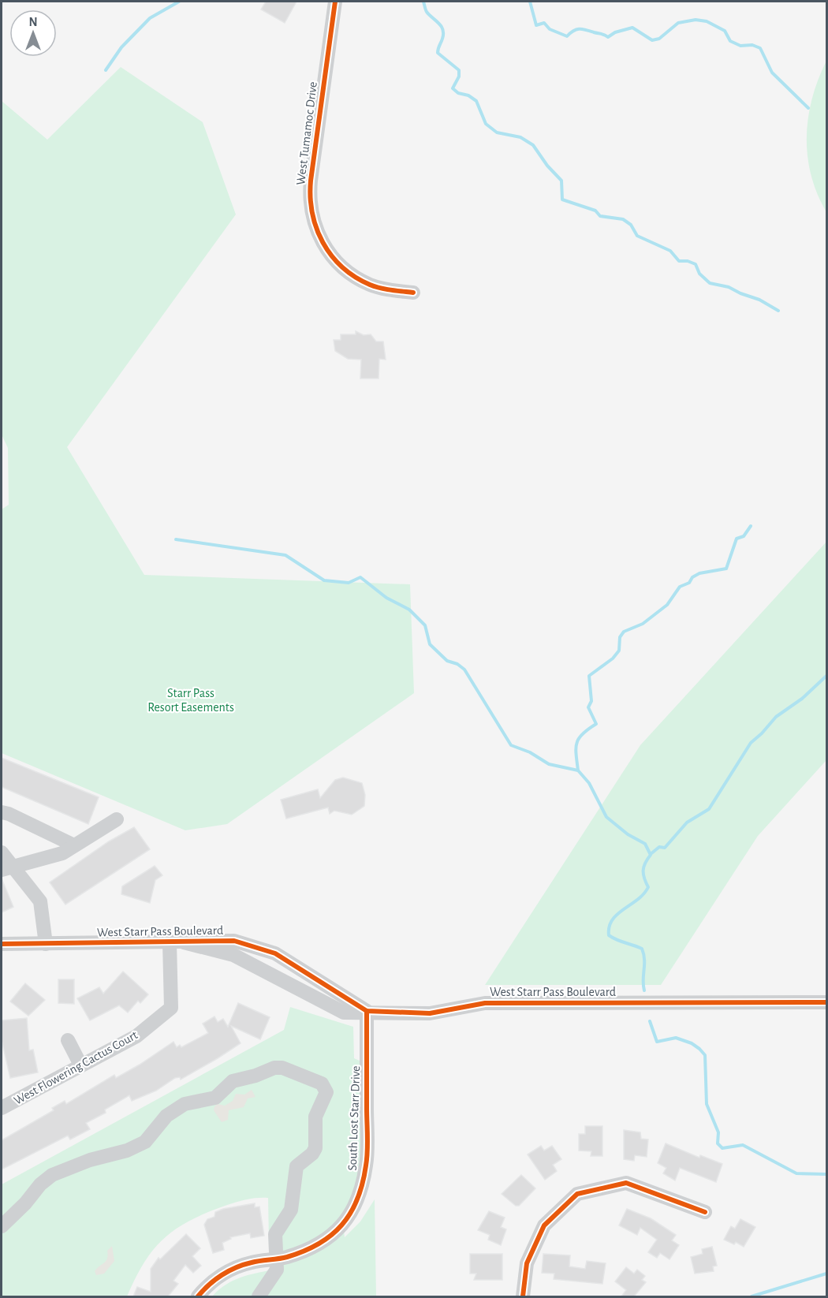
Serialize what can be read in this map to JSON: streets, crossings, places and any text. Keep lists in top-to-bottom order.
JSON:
{
  "streets": {
    "street": [
      "West Tumamoc Drive",
      "West Starr Pass Boulevard",
      "West Flowering Cactus Court",
      "South Lost Starr Drive"
    ]
  },
  "crossings": [
    ["West Starr Pass Boulevard", "West Flowering Cactus Court"],
    ["West Starr Pass Boulevard", "South Lost Starr Drive"]
  ],
  "parks": ["Starr Pass Resort Easements"],
  "north": "top"
}
